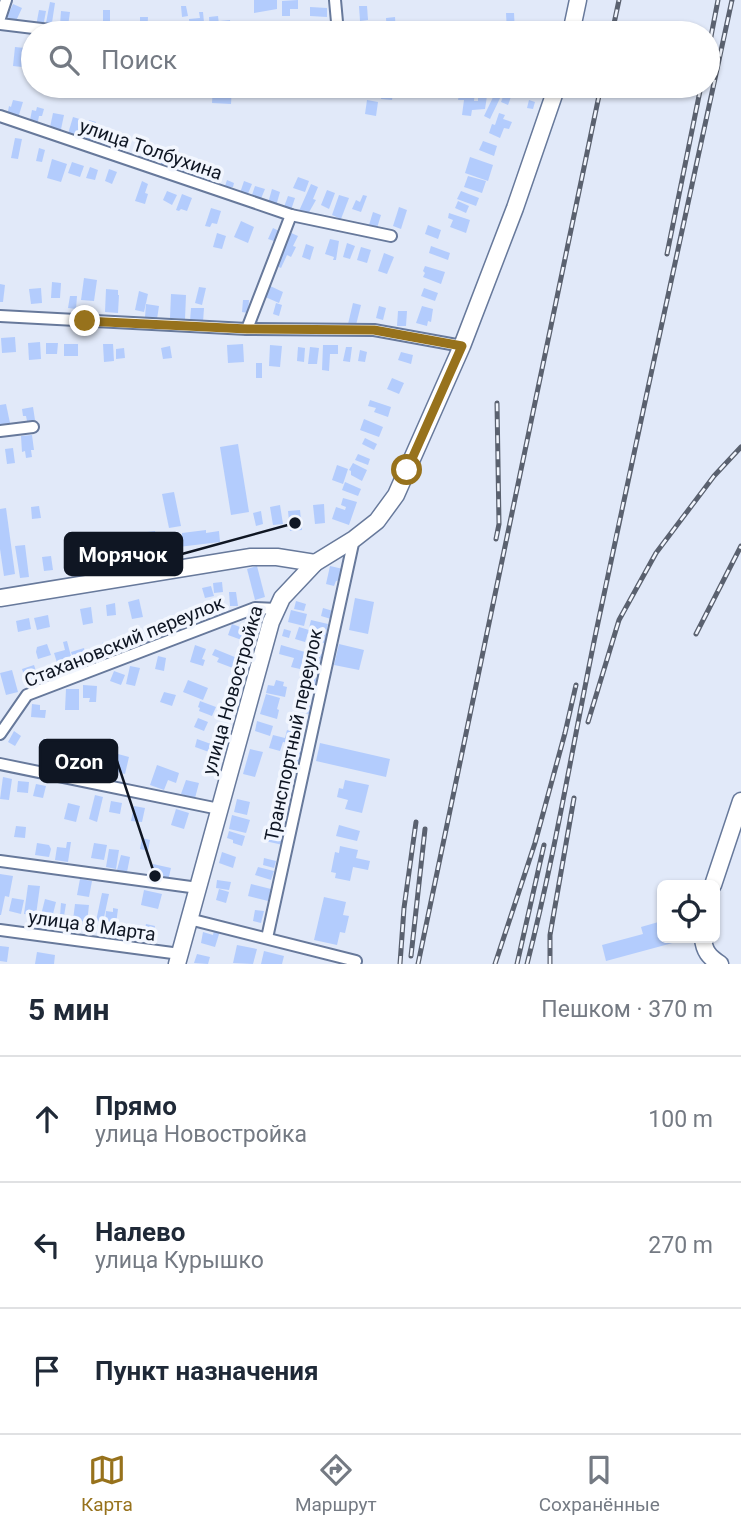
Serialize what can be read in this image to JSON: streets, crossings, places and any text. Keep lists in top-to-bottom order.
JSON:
{
  "streets": {
    "main road": ["улица Новостройка"],
    "street": [
      "улица Толбухина",
      "Стахановский переулок",
      "Транспортный переулок",
      "улица 8 Марта"
    ]
  },
  "crossings": [
    ["Стахановский переулок", "улица Новостройка"],
    ["улица Новостройка", "Транспортный переулок"],
    ["улица Новостройка", "улица 8 Марта"]
  ],
  "places": ["Морячок", "Ozon"],
  "page": {
    "search": "Поиск",
    "heading": ["5 мин", "Пешком · 370 m"],
    "list": [
      ["Прямо", "улица Новостройка", "100 m"],
      ["Налево", "улица Курышко", "270 m"],
      "Пункт назначения"
    ],
    "nav": ["Карта", "Маршрут", "Сохранённые"]
  }
}
